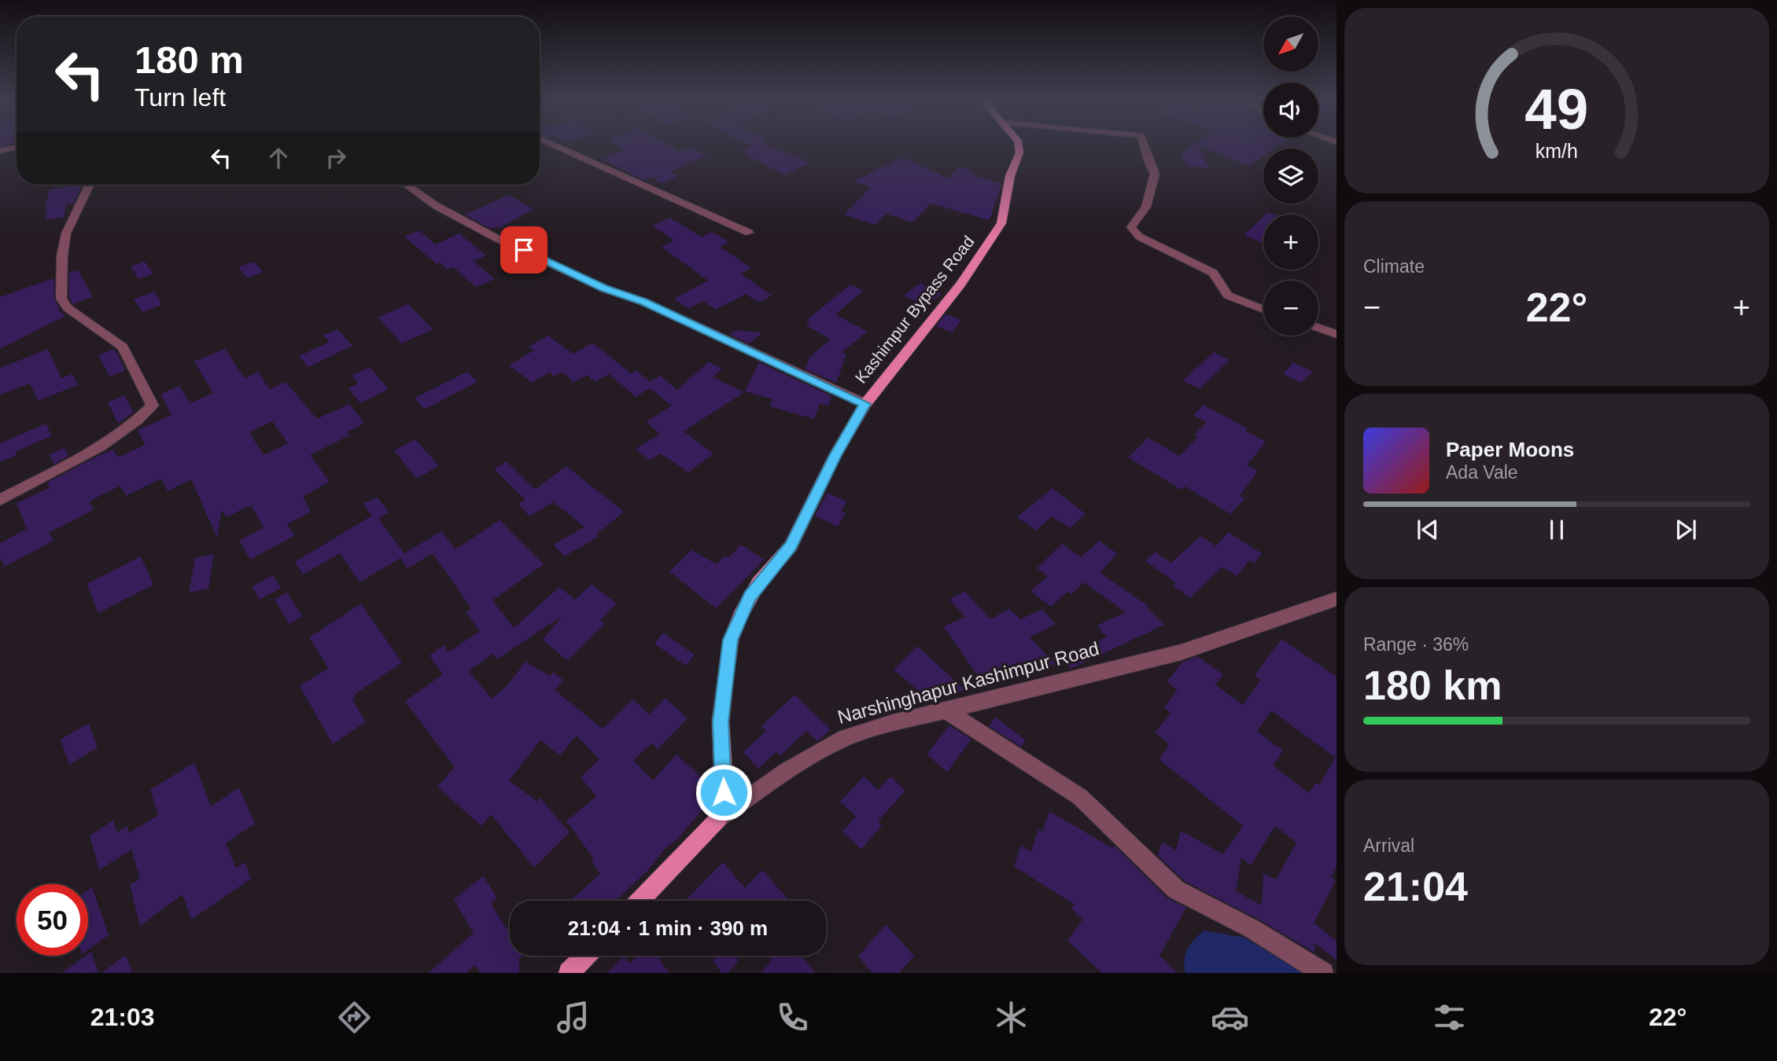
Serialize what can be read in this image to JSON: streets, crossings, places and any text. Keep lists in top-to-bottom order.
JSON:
{
  "streets": {
    "main road": ["Kashimpur Bypass Road", "Narshinghapur Kashimpur Road"]
  },
  "crossings": [
    ["Kashimpur Bypass Road", "Narshinghapur Kashimpur Road"]
  ],
  "north": "bottom left",
  "page": {
    "map_buttons": ["+", "−"],
    "turn": ["180 m", "Turn left"],
    "tile": [
      "Climate",
      ["Range · 36%", "180 km"],
      ["Arrival", "21:04"]
    ],
    "heat": ["−", "22°", "+"],
    "song": ["Paper Moons", "Ada Vale"],
    "limit": "50",
    "trip": "21:04 · 1 min · 390 m",
    "tabs": ["21:03", "22°"],
    "gauge": ["49", "km/h"]
  }
}
